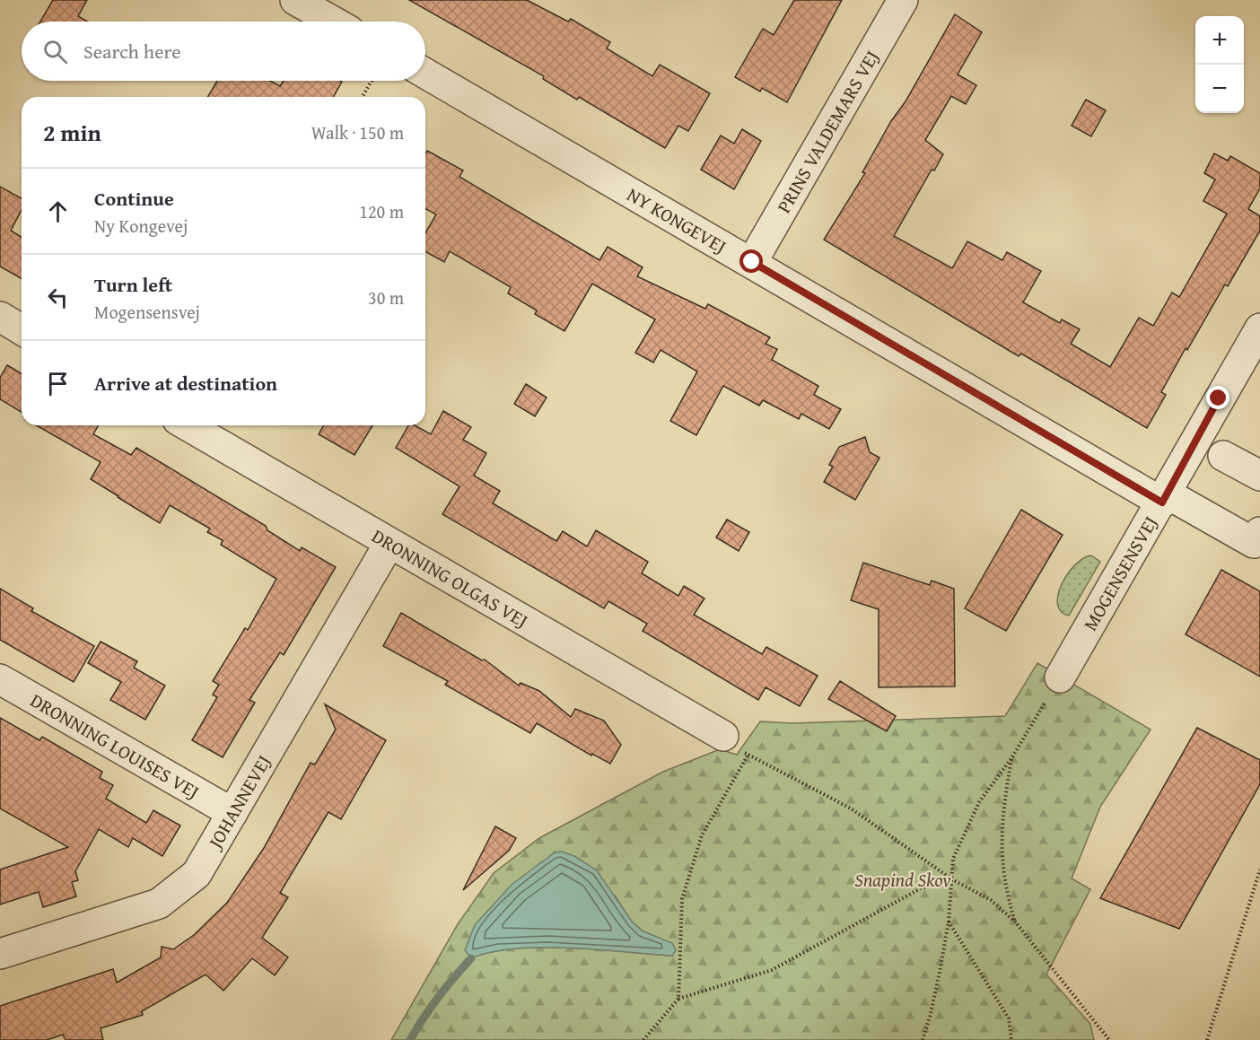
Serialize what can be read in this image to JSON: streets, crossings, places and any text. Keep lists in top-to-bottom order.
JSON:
{
  "streets": {
    "street": [
      "PRINS VALDEMARS VEJ",
      "NY KONGEVEJ",
      "MOGENSENSVEJ",
      "DRONNING OLGAS VEJ",
      "DRONNING LOUISES VEJ",
      "JOHANNEVEJ"
    ]
  },
  "crossings": [
    ["PRINS VALDEMARS VEJ", "NY KONGEVEJ"],
    ["NY KONGEVEJ", "MOGENSENSVEJ"],
    ["DRONNING OLGAS VEJ", "JOHANNEVEJ"],
    ["DRONNING LOUISES VEJ", "JOHANNEVEJ"]
  ],
  "parks": ["Snapind Skov"],
  "page": {
    "map_buttons": ["+", "−"],
    "search": "Search here",
    "heading": ["2 min", "Walk · 150 m"],
    "list": [
      ["Continue", "Ny Kongevej", "120 m"],
      ["Turn left", "Mogensensvej", "30 m"],
      "Arrive at destination"
    ]
  }
}
